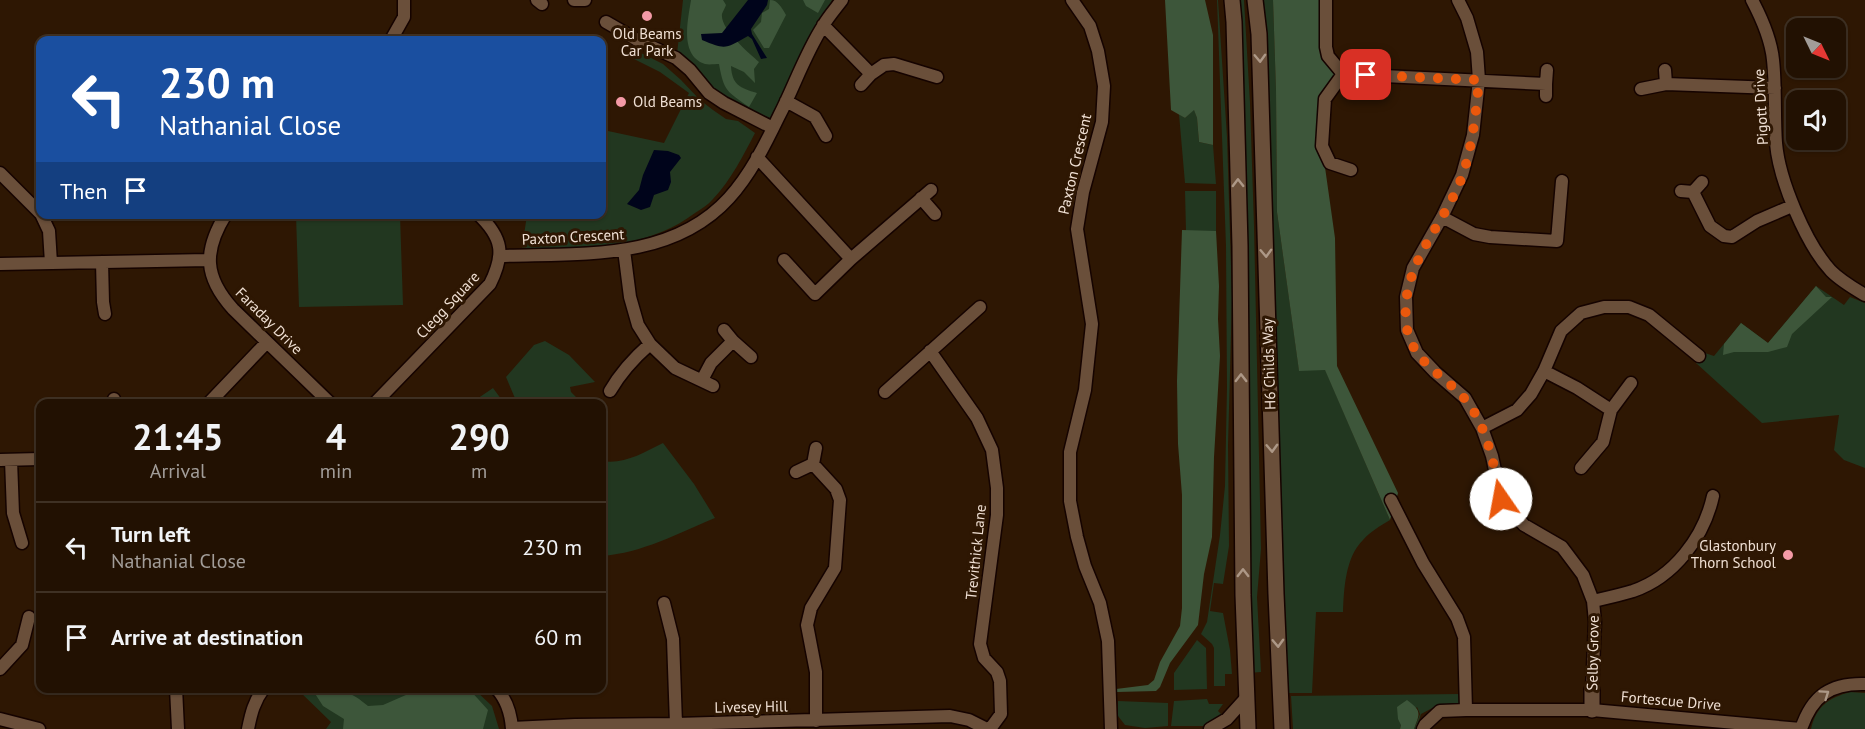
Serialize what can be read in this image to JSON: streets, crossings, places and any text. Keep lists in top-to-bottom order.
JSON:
{
  "streets": {
    "street": [
      "Pigott Drive",
      "Paxton Crescent",
      "Clegg Square",
      "Faraday Drive",
      "H6 Childs Way",
      "Trevithick Lane",
      "Selby Grove",
      "Fortescue Drive",
      "Livesey Hill"
    ]
  },
  "crossings": [
    ["Paxton Crescent", "Clegg Square"],
    ["Trevithick Lane", "Livesey Hill"],
    ["Selby Grove", "Fortescue Drive"]
  ],
  "places": ["Old Beams Car Park", "Old Beams", "Glastonbury Thorn School"],
  "north": "bottom right",
  "page": {
    "turn": ["230 m", "Nathanial Close"],
    "then": "Then",
    "eta": [
      "21:45",
      "Arrival",
      "4",
      "min",
      "290",
      "m"
    ],
    "list": [
      {
        "name": "Turn left",
        "note": "Nathanial Close",
        "value": "230 m"
      },
      {
        "name": "Arrive at destination",
        "value": "60 m"
      }
    ]
  }
}
